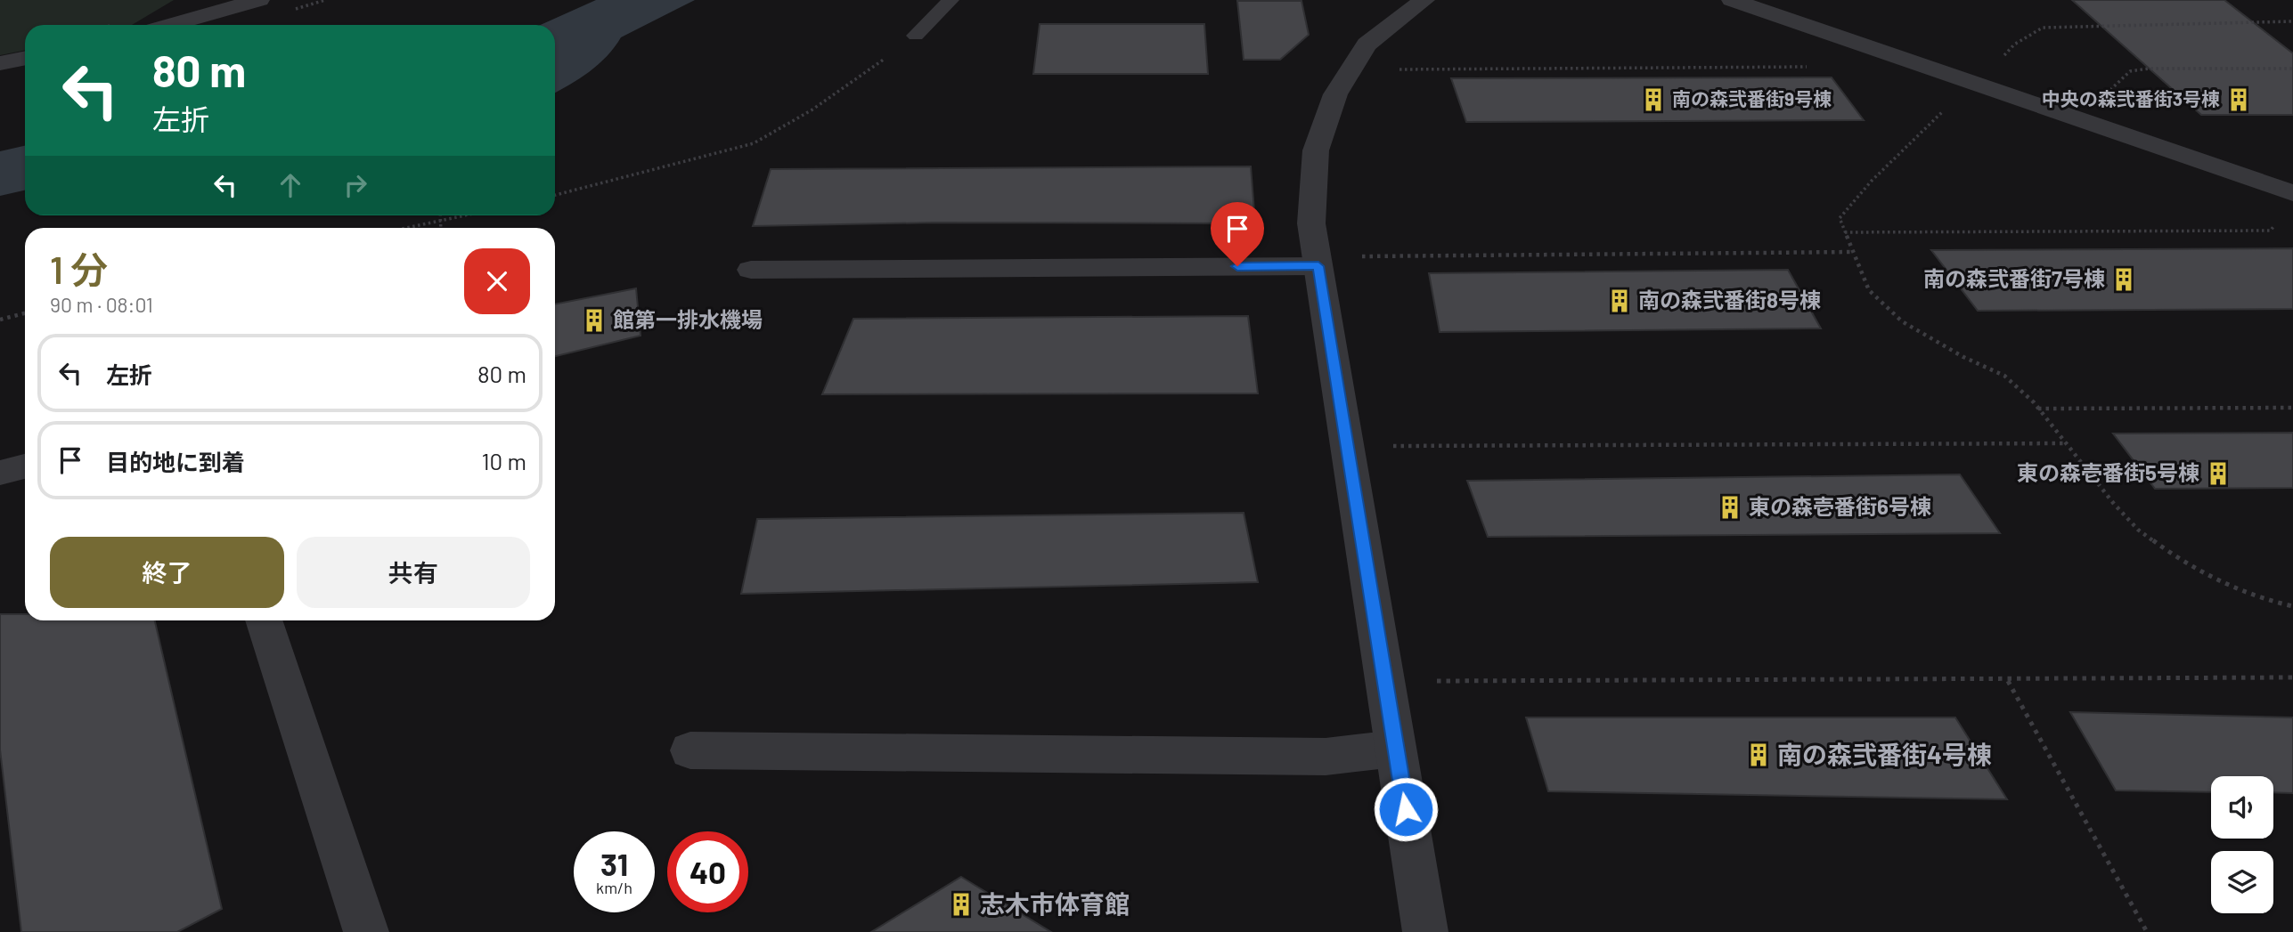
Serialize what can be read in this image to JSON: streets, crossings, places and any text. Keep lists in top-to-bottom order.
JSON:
{
  "places": {
    "building": [
      "南の森弐番街9号棟",
      "中央の森弐番街3号棟",
      "南の森弐番街7号棟",
      "南の森弐番街8号棟",
      "館第一排水機場",
      "東の森壱番街5号棟",
      "東の森壱番街6号棟",
      "南の森弐番街4号棟",
      "志木市体育館"
    ]
  },
  "page": {
    "turn": ["80 m", "左折"],
    "heading": ["1 分", "90 m · 08:01"],
    "list": [
      {
        "name": "左折",
        "value": "80 m"
      },
      {
        "name": "目的地に到着",
        "value": "10 m"
      }
    ],
    "buttons": ["終了", "共有"],
    "speed": "31 km/h",
    "limit": "40"
  }
}
